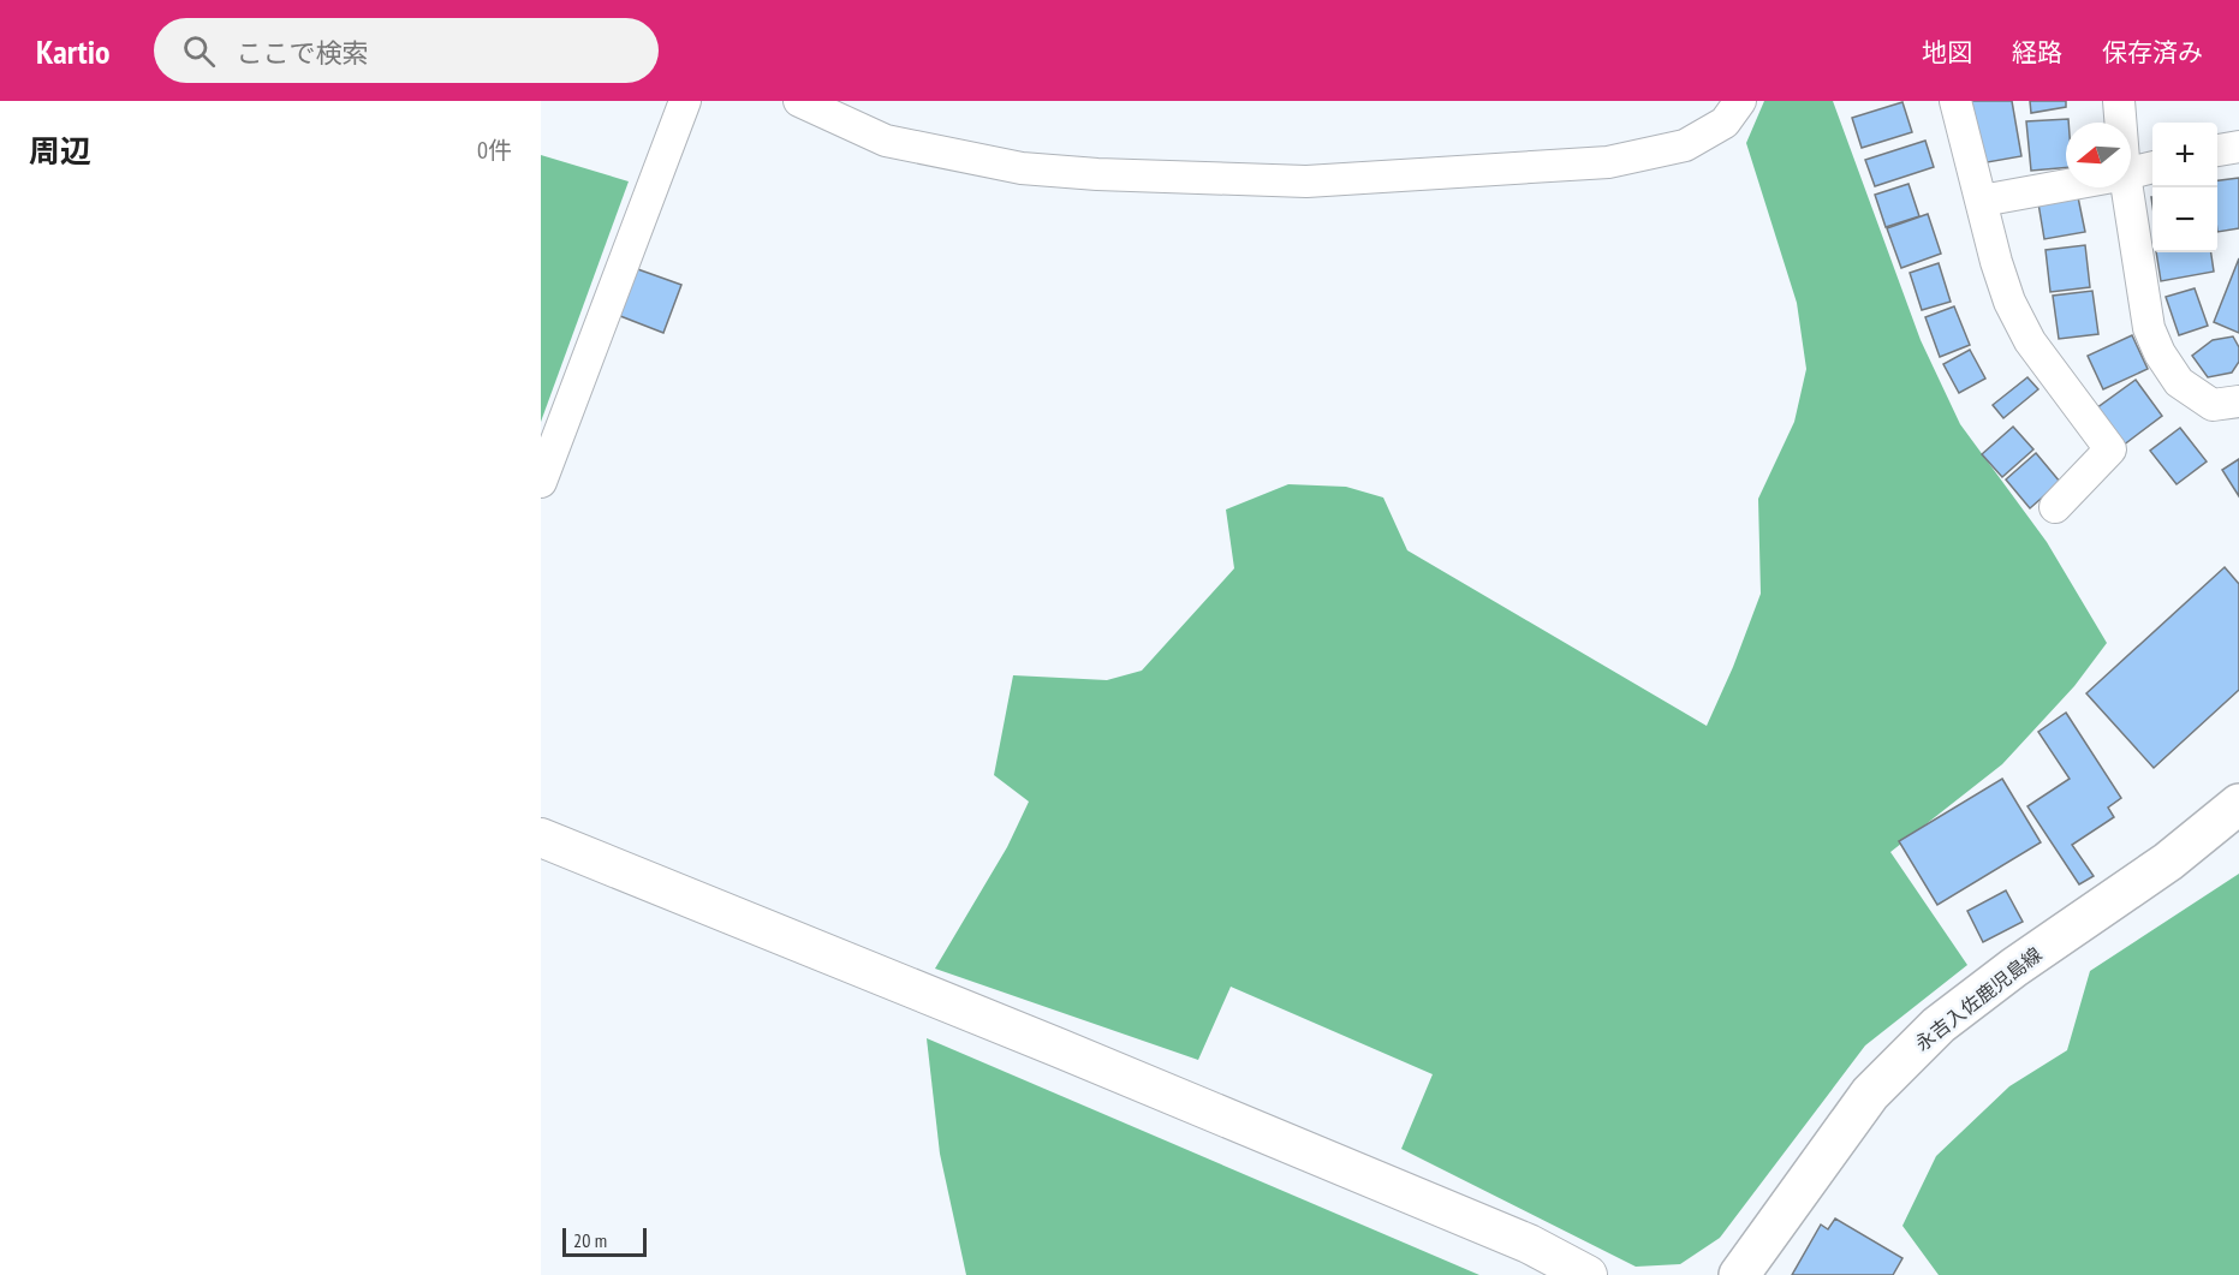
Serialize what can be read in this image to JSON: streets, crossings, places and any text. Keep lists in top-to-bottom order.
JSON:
{
  "streets": {
    "main road": ["永吉入佐鹿児島線"]
  },
  "scale_bar": "20 m",
  "north": "left",
  "page": {
    "header": "Kartio",
    "search": "ここで検索",
    "nav": ["地図", "経路", "保存済み"],
    "heading": ["周辺", "0件"],
    "map_buttons": ["+", "−"],
    "scale": "20 m"
  }
}
